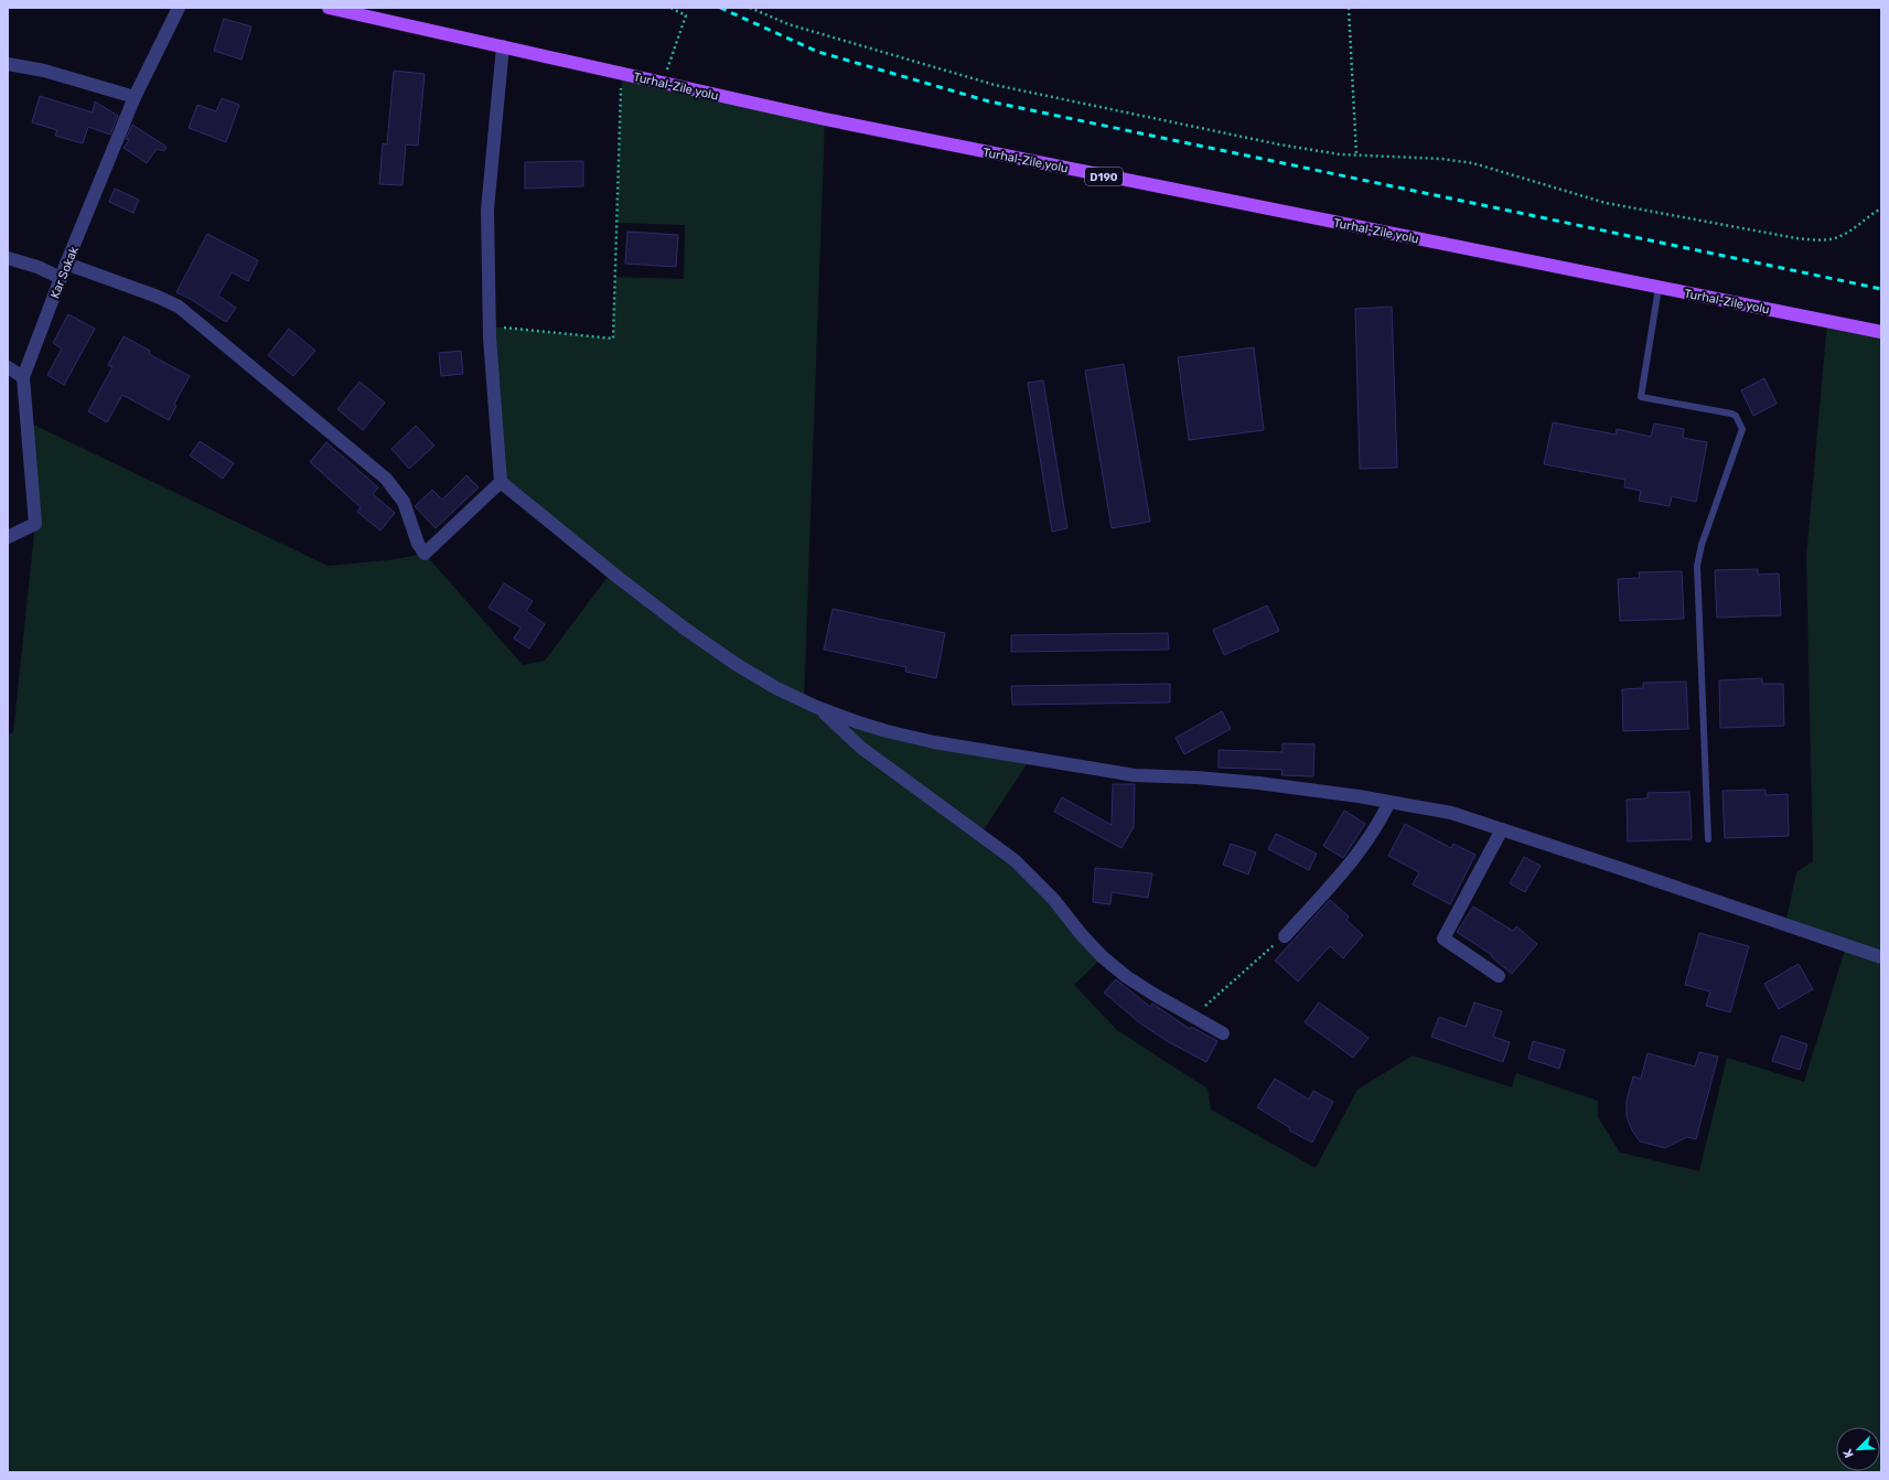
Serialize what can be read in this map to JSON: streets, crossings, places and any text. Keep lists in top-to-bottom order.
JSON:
{
  "streets": {
    "main road": ["Turhal-Zile yolu", "D190"],
    "street": ["Kar Sokak"]
  },
  "north": "bottom left"
}
